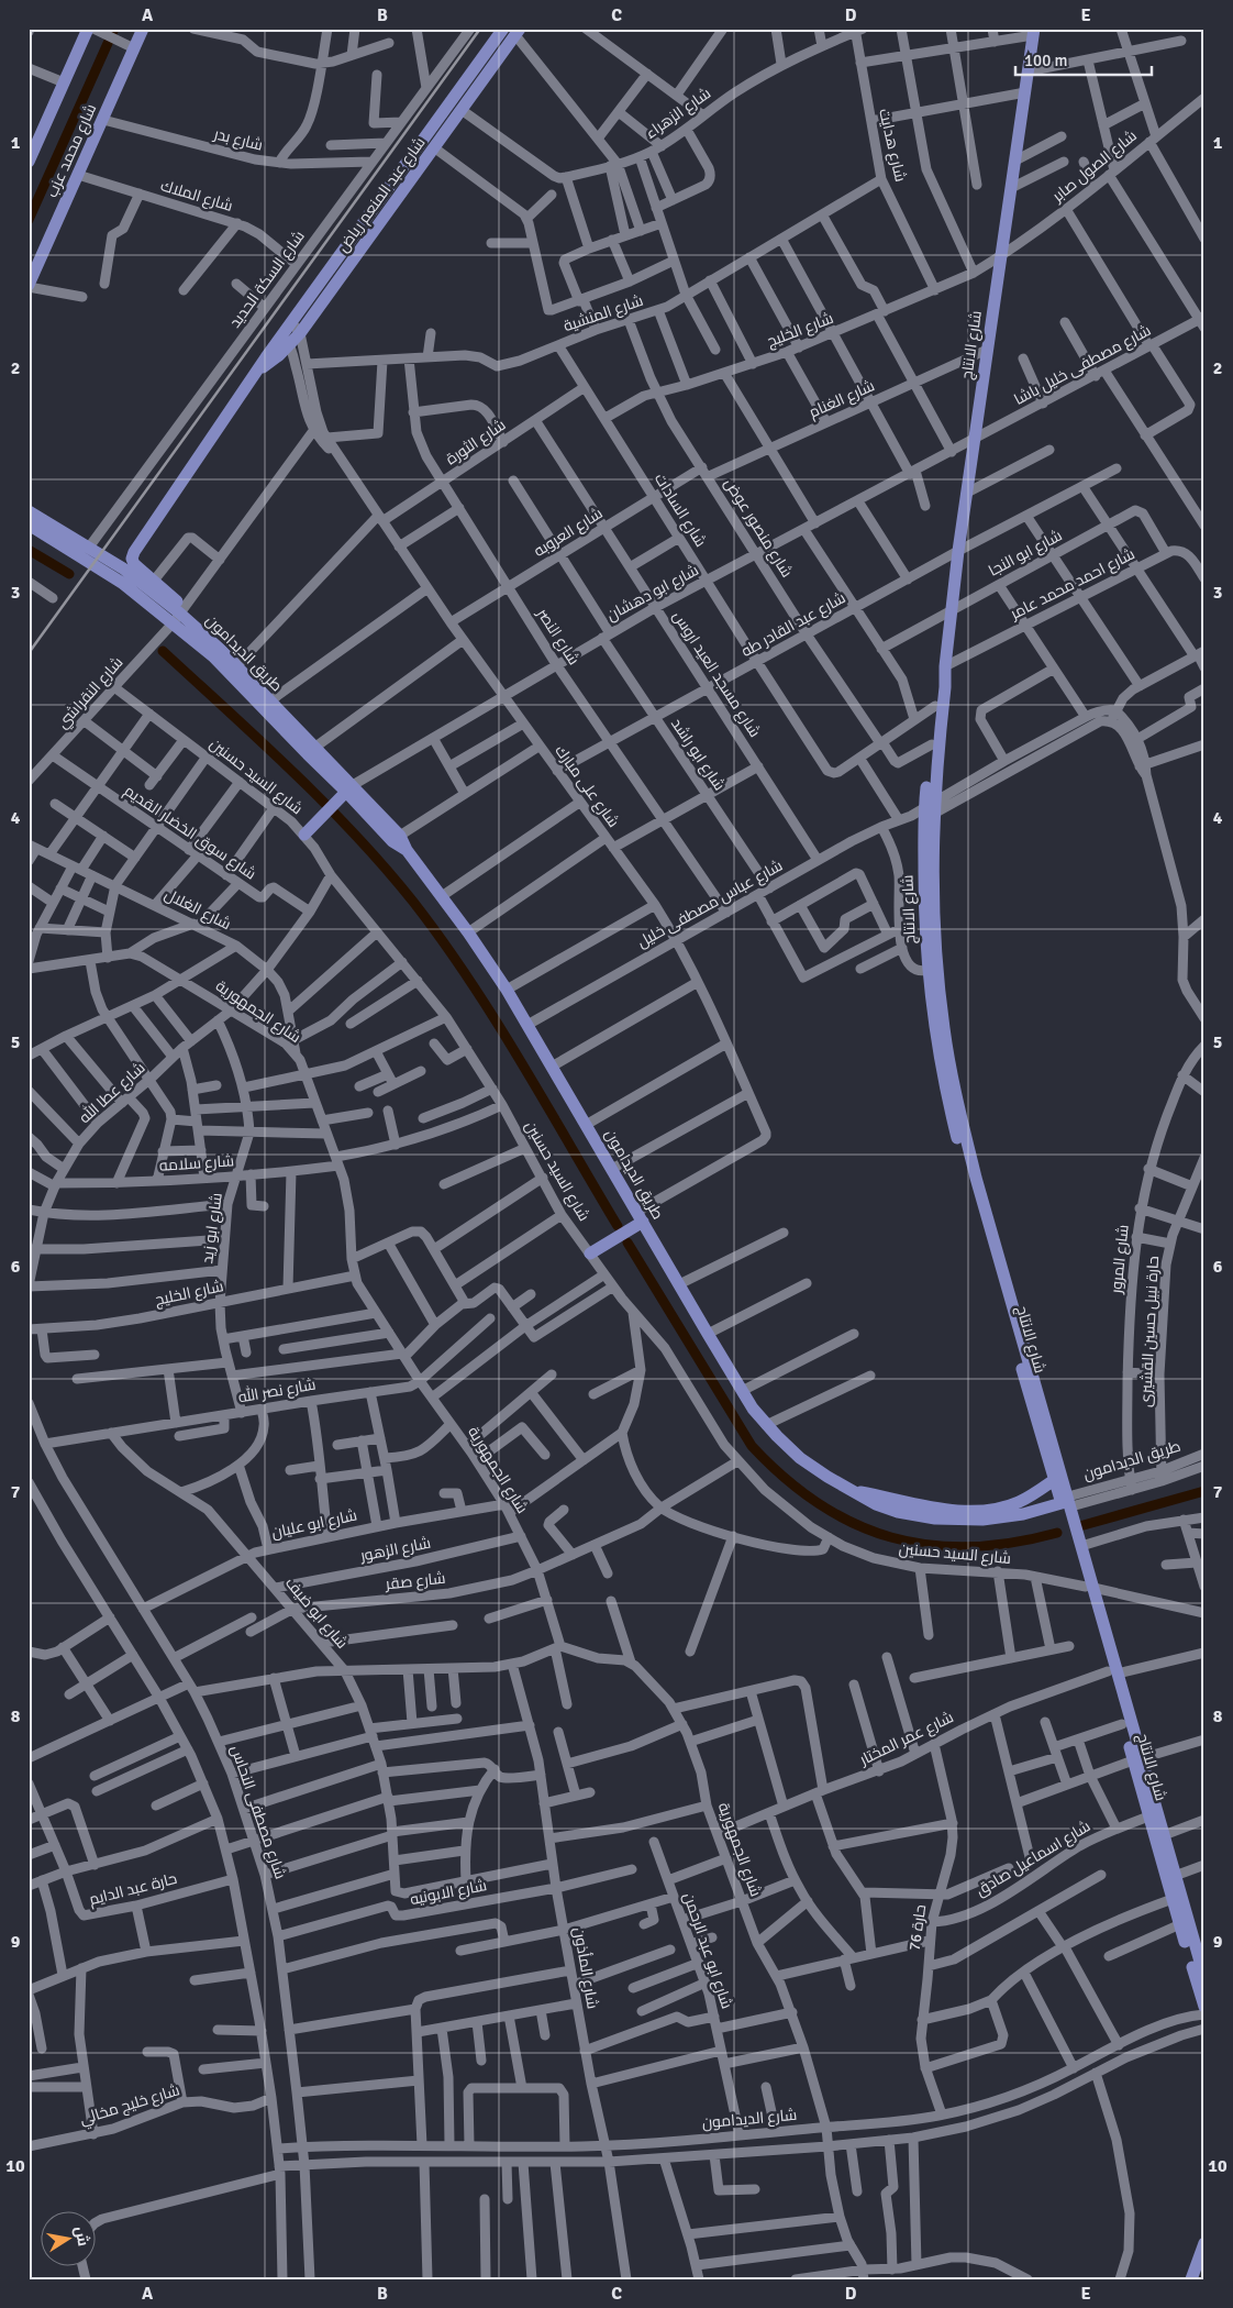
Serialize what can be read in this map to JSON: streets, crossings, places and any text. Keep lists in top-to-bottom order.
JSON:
{
  "streets": {
    "main road": [
      "شارع محمد عزب",
      "شارع عبد المنعم رياض",
      "شارع الانتاج",
      "طريق الديدامون"
    ],
    "street": [
      "شارع الزهراء",
      "شارع بدر",
      "شارع هدايت",
      "شارع الصول صابر",
      "شارع الملاك",
      "شارع السكة الحديد",
      "شارع المنشية",
      "شارع الخليج",
      "شارع مصطفى خليل باشا",
      "شارع الغنام",
      "شارع الثورة",
      "شارع السادات",
      "شارع منصور عوض",
      "شارع العروبه",
      "شارع ابو النجا",
      "شارع احمد محمد عامر",
      "شارع ابو دهشان",
      "شارع عبد القادر طه",
      "شارع النصر",
      "شارع مسجد العيد اروس",
      "شارع النقراشي",
      "شارع ابو راشد",
      "شارع السيد حسنين",
      "شارع على مبارك",
      "شارع سوق الخضار القديم",
      "شارع عباس مصطفى خليل",
      "شارع الغلال",
      "شارع الجمهورية",
      "شارع عطا الله",
      "شارع سلامه",
      "شارع ابو زيد",
      "شارع المرور",
      "حارة نبيل حسين القشيرى",
      "شارع نصر الله",
      "شارع ابو عليان",
      "شارع الزهور",
      "شارع صقر",
      "شارع ابو ضيف",
      "شارع عمر المختار",
      "شارع مصطفى النحاس",
      "شارع اسماعيل صادق",
      "حارة عبد الدايم",
      "شارع الابونيه",
      "حارة 76",
      "شارع ابو عبد الرحمن",
      "شارع المأذون",
      "شارع خليج مخالي",
      "شارع الديدامون"
    ]
  },
  "crossings": [
    ["شارع الزهراء", "شارع هدايت"],
    ["شارع بدر", "شارع محمد عزب"],
    ["شارع بدر", "شارع السكة الحديد"],
    ["شارع هدايت", "شارع المنشية"],
    ["شارع هدايت", "شارع الخليج"],
    ["شارع محمد عزب", "شارع الملاك"],
    ["شارع الصول صابر", "شارع الخليج"],
    ["شارع الصول صابر", "شارع الانتاج"],
    ["شارع عبد المنعم رياض", "طريق الديدامون"],
    ["شارع عبد المنعم رياض", "شارع النقراشي"],
    ["شارع الملاك", "شارع السكة الحديد"],
    ["شارع السكة الحديد", "طريق الديدامون"],
    ["شارع المنشية", "شارع السادات"],
    ["شارع المنشية", "شارع منصور عوض"],
    ["شارع المنشية", "شارع النصر"],
    ["شارع الخليج", "شارع الانتاج"],
    ["شارع الخليج", "شارع السادات"],
    ["شارع الخليج", "شارع منصور عوض"],
    ["شارع الخليج", "شارع الجمهورية"],
    ["شارع الخليج", "شارع ابو زيد"],
    ["شارع الانتاج", "شارع مصطفى خليل باشا"],
    ["شارع الانتاج", "شارع الغنام"],
    ["شارع الانتاج", "شارع السادات"],
    ["شارع الانتاج", "شارع منصور عوض"],
    ["شارع الانتاج", "شارع ابو النجا"],
    ["شارع الانتاج", "شارع احمد محمد عامر"],
    ["شارع الانتاج", "شارع ابو دهشان"],
    ["شارع الانتاج", "شارع عبد القادر طه"],
    ["شارع الانتاج", "طريق الديدامون"],
    ["شارع الانتاج", "شارع السيد حسنين"],
    ["شارع الانتاج", "شارع عباس مصطفى خليل"],
    ["شارع الانتاج", "شارع عمر المختار"],
    ["شارع الانتاج", "شارع اسماعيل صادق"],
    ["شارع مصطفى خليل باشا", "شارع ابو دهشان"],
    ["شارع الغنام", "شارع منصور عوض"],
    ["شارع الغنام", "شارع العروبه"],
    ["شارع الثورة", "شارع السادات"],
    ["شارع الثورة", "شارع النصر"],
    ["شارع الثورة", "طريق الديدامون"],
    ["شارع الثورة", "شارع مسجد العيد اروس"],
    ["شارع الثورة", "شارع على مبارك"],
    ["شارع السادات", "شارع منصور عوض"],
    ["شارع السادات", "شارع العروبه"],
    ["شارع السادات", "شارع ابو دهشان"],
    ["شارع السادات", "شارع عبد القادر طه"],
    ["شارع منصور عوض", "شارع العروبه"],
    ["شارع منصور عوض", "شارع ابو دهشان"],
    ["شارع منصور عوض", "شارع عبد القادر طه"],
    ["شارع العروبه", "شارع النصر"],
    ["شارع العروبه", "شارع مسجد العيد اروس"],
    ["شارع العروبه", "شارع ابو راشد"],
    ["شارع العروبه", "شارع على مبارك"],
    ["شارع ابو النجا", "شارع احمد محمد عامر"],
    ["شارع ابو دهشان", "شارع النصر"],
    ["شارع ابو دهشان", "طريق الديدامون"],
    ["شارع ابو دهشان", "شارع مسجد العيد اروس"],
    ["شارع ابو دهشان", "شارع ابو راشد"],
    ["شارع ابو دهشان", "شارع على مبارك"],
    ["شارع عبد القادر طه", "شارع النصر"],
    ["شارع عبد القادر طه", "شارع مسجد العيد اروس"],
    ["شارع عبد القادر طه", "شارع ابو راشد"],
    ["شارع عبد القادر طه", "شارع على مبارك"],
    ["شارع النصر", "شارع عباس مصطفى خليل"],
    ["طريق الديدامون", "شارع النقراشي"],
    ["طريق الديدامون", "شارع على مبارك"],
    ["طريق الديدامون", "شارع عباس مصطفى خليل"],
    ["طريق الديدامون", "شارع المرور"],
    ["طريق الديدامون", "حارة نبيل حسين القشيرى"],
    ["شارع مسجد العيد اروس", "شارع عباس مصطفى خليل"],
    ["شارع النقراشي", "شارع السيد حسنين"],
    ["شارع النقراشي", "شارع سوق الخضار القديم"],
    ["شارع ابو راشد", "شارع عباس مصطفى خليل"],
    ["شارع السيد حسنين", "شارع عطا الله"],
    ["شارع السيد حسنين", "شارع سلامه"],
    ["شارع السيد حسنين", "شارع صقر"],
    ["شارع على مبارك", "شارع عباس مصطفى خليل"],
    ["شارع سوق الخضار القديم", "شارع عطا الله"],
    ["شارع الغلال", "شارع الجمهورية"],
    ["شارع الغلال", "شارع عطا الله"],
    ["شارع الجمهورية", "شارع عطا الله"],
    ["شارع الجمهورية", "شارع سلامه"],
    ["شارع الجمهورية", "شارع نصر الله"],
    ["شارع الجمهورية", "شارع ابو عليان"],
    ["شارع الجمهورية", "شارع الزهور"],
    ["شارع الجمهورية", "شارع صقر"],
    ["شارع الجمهورية", "شارع عمر المختار"],
    ["شارع الجمهورية", "شارع الديدامون"],
    ["شارع عطا الله", "شارع سلامه"],
    ["شارع عطا الله", "شارع ابو زيد"],
    ["شارع سلامه", "شارع ابو زيد"],
    ["شارع ابو زيد", "شارع نصر الله"],
    ["شارع نصر الله", "شارع ابو ضيف"],
    ["شارع نصر الله", "شارع مصطفى النحاس"],
    ["شارع ابو عليان", "شارع ابو ضيف"],
    ["شارع ابو عليان", "شارع مصطفى النحاس"],
    ["شارع الزهور", "شارع ابو ضيف"],
    ["شارع صقر", "شارع ابو ضيف"],
    ["شارع عمر المختار", "حارة 76"],
    ["شارع مصطفى النحاس", "شارع الابونيه"],
    ["شارع مصطفى النحاس", "شارع الديدامون"],
    ["شارع اسماعيل صادق", "حارة 76"],
    ["شارع الابونيه", "شارع المأذون"],
    ["حارة 76", "شارع الديدامون"],
    ["شارع ابو عبد الرحمن", "شارع الديدامون"],
    ["شارع المأذون", "شارع الديدامون"]
  ],
  "scale_bar": "100 m",
  "north": "right",
  "grid": {
    "columns": [
      "A",
      "B",
      "C",
      "D",
      "E"
    ],
    "rows": [
      "1",
      "2",
      "3",
      "4",
      "5",
      "6",
      "7",
      "8",
      "9",
      "10"
    ]
  }
}
